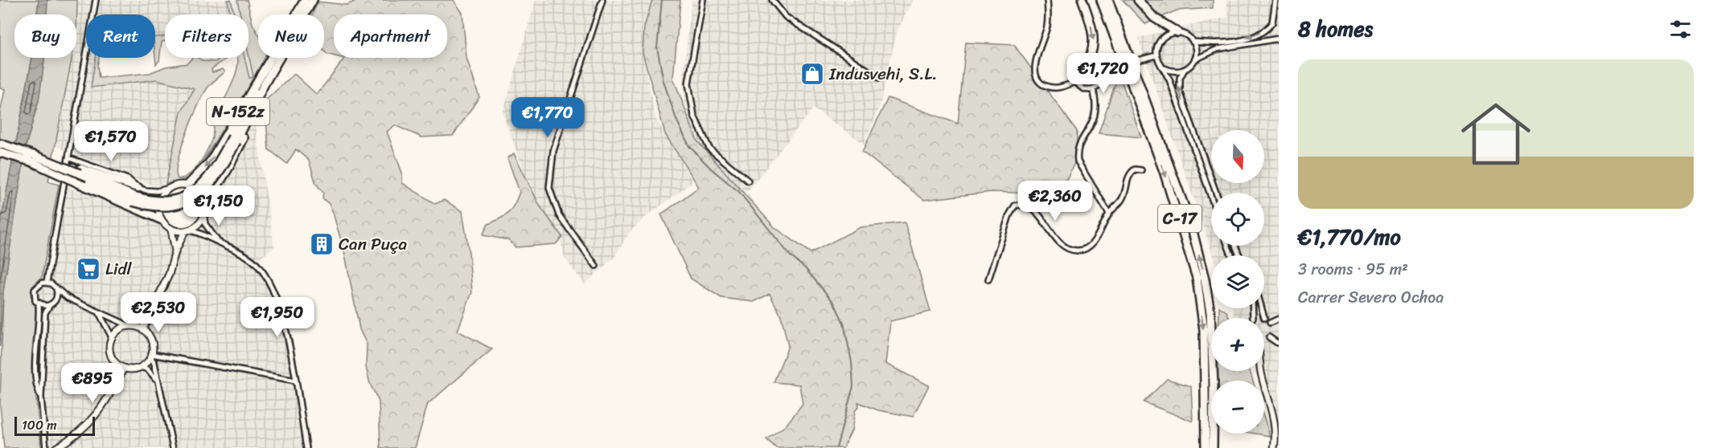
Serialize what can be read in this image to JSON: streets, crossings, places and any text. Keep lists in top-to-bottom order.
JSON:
{
  "streets": {
    "highway": ["N-152z", "C-17"]
  },
  "places": {
    "shop": ["Indusvehi, S.L."],
    "building": ["Can Puça"],
    "supermarket": ["Lidl"]
  },
  "scale_bar": "100 m",
  "north": "bottom",
  "page": {
    "heading": "8 homes",
    "chip": [
      "Buy",
      "Rent",
      "Filters",
      "New",
      "Apartment"
    ],
    "price": [
      "€1,720",
      "€1,770",
      "€1,570",
      "€2,360",
      "€1,150",
      "€2,530",
      "€1,950",
      "€895"
    ],
    "list": [
      {
        "name": "€1,770/mo",
        "note": "3 rooms · 95 m² · Carrer Severo Ochoa"
      }
    ],
    "map_buttons": ["+", "−"],
    "scale": "100 m"
  }
}
